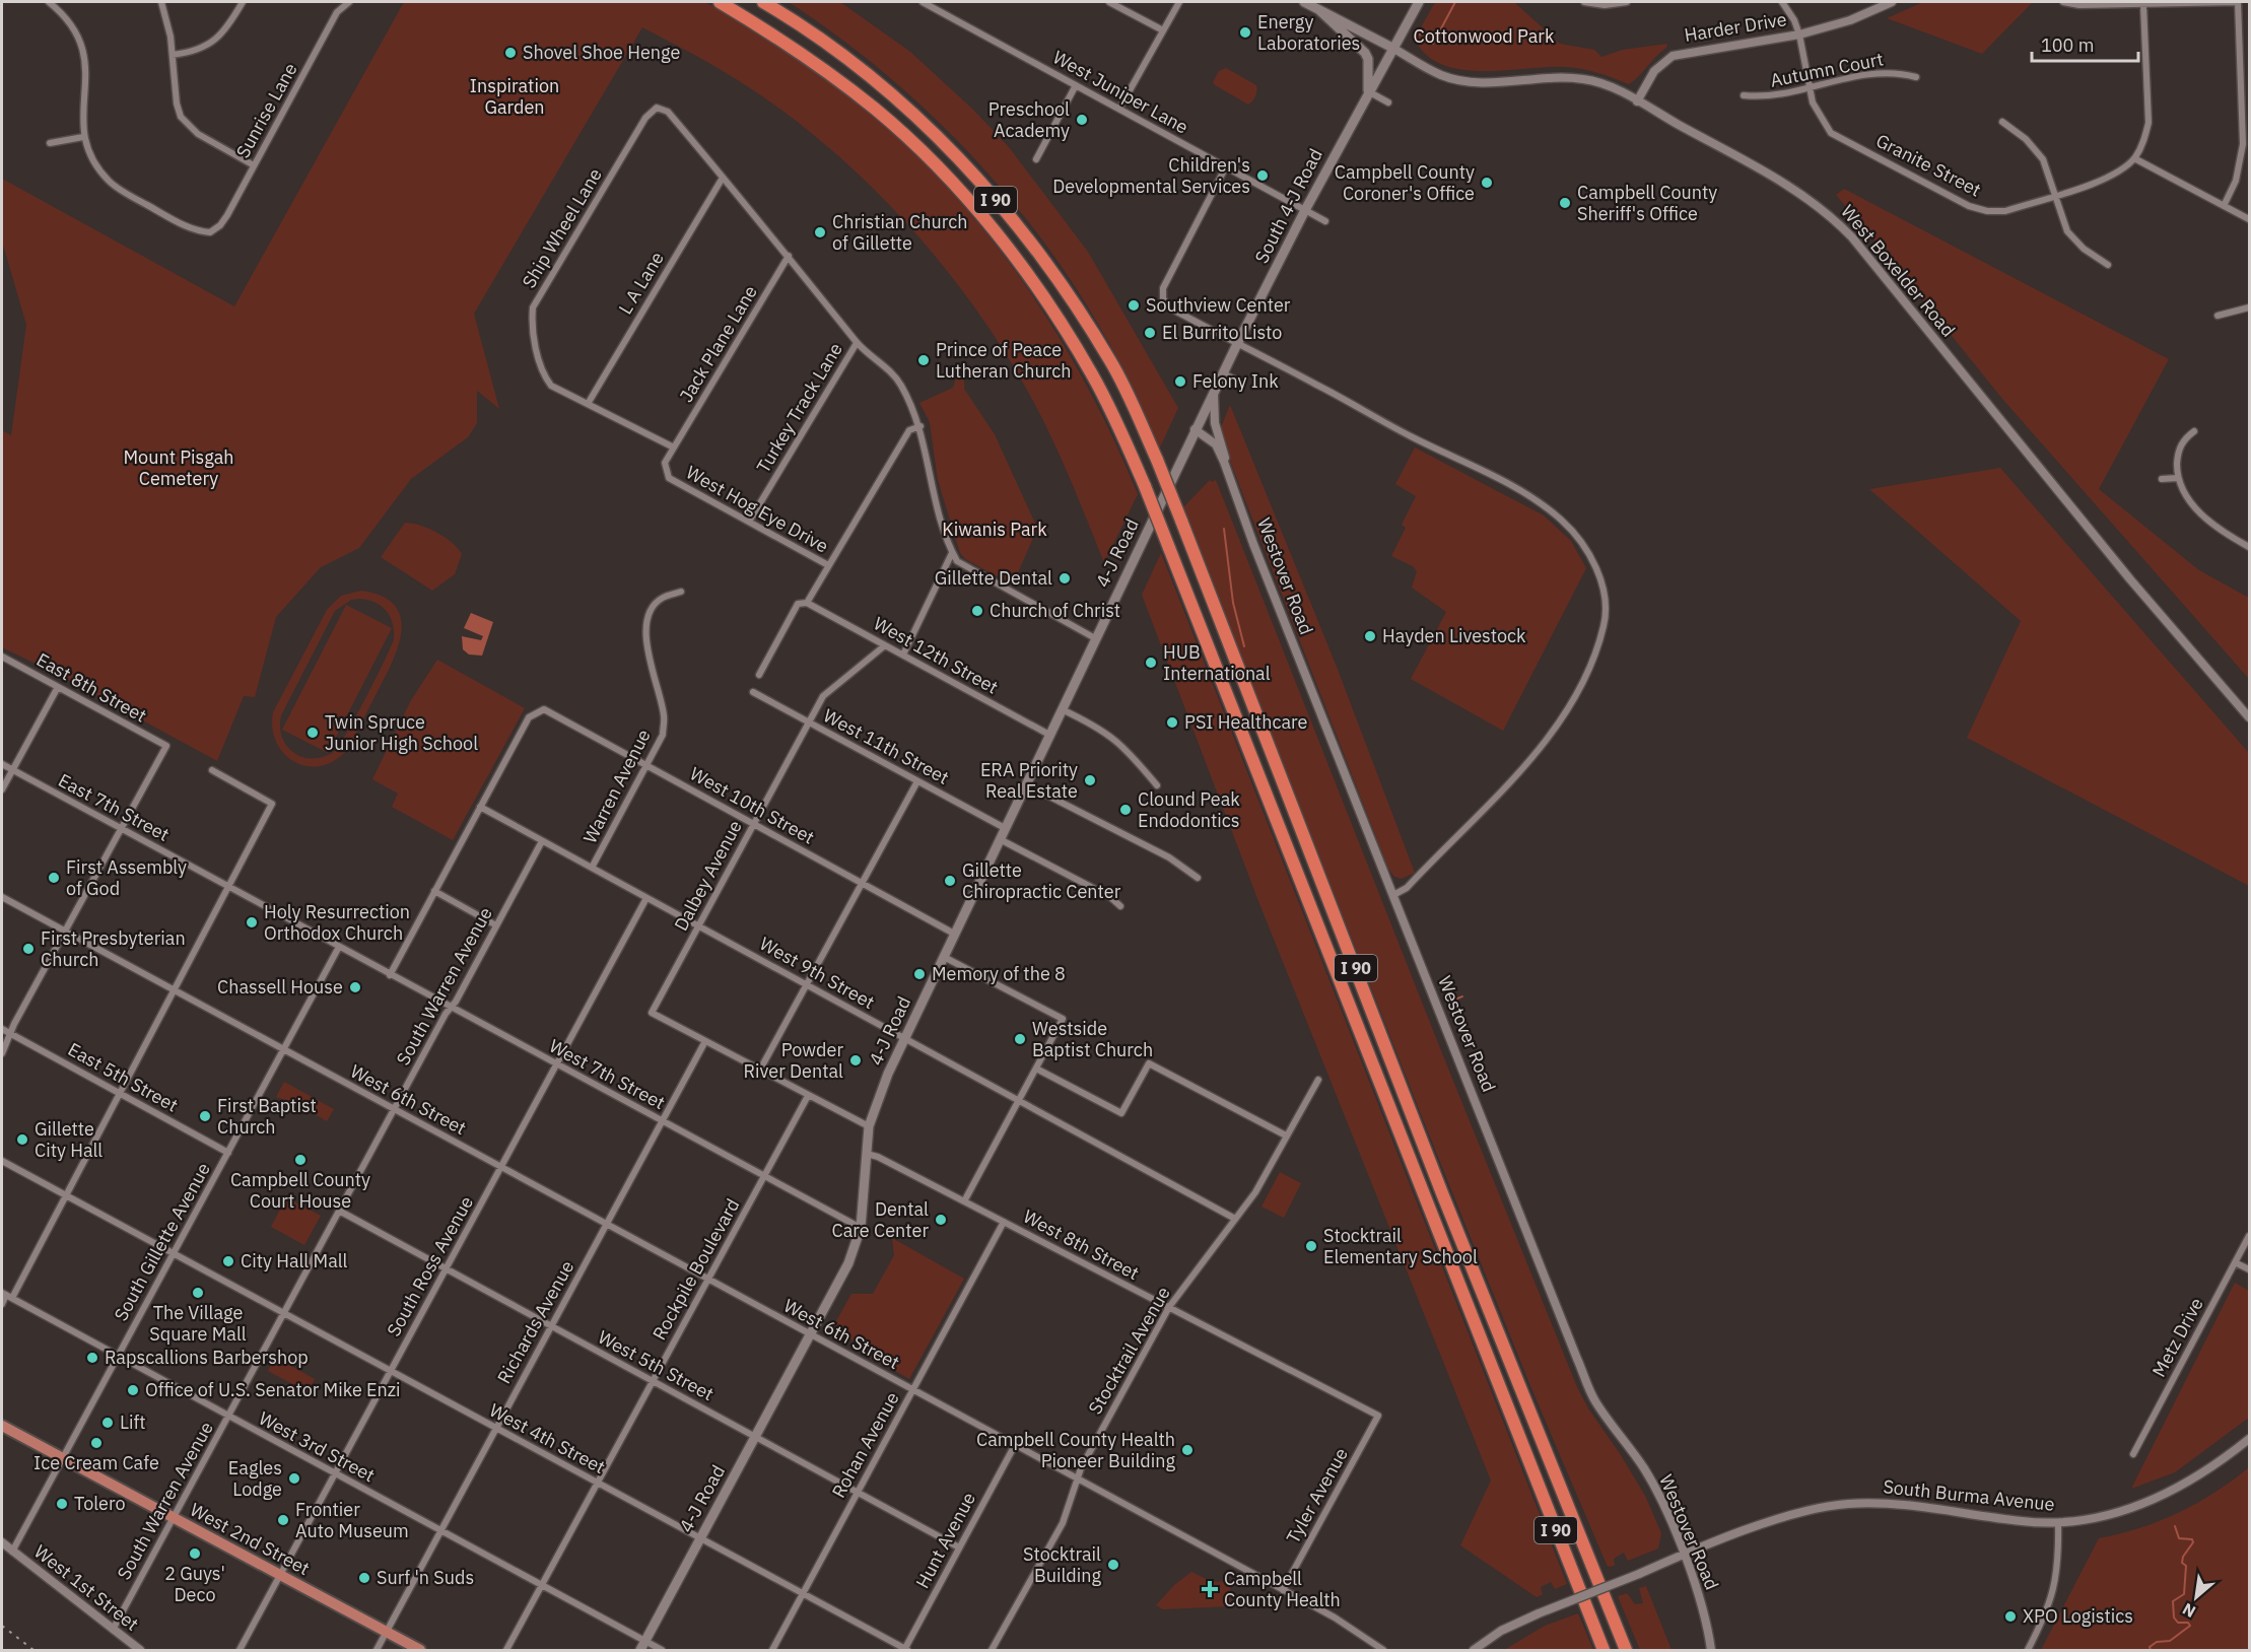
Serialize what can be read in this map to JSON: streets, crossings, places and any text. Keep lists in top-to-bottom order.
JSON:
{
  "streets": {
    "highway": ["I 90"],
    "main road": ["South 4-J Road", "4-J Road", "West 2nd Street"],
    "street": [
      "Harder Drive",
      "Autumn Court",
      "West Juniper Lane",
      "Sunrise Lane",
      "Granite Street",
      "Ship Wheel Lane",
      "West Boxelder Road",
      "L A Lane",
      "Jack Plane Lane",
      "Turkey Track Lane",
      "West Hog Eye Drive",
      "Westover Road",
      "West 12th Street",
      "East 8th Street",
      "West 11th Street",
      "Warren Avenue",
      "West 10th Street",
      "East 7th Street",
      "Dalbey Avenue",
      "West 9th Street",
      "South Warren Avenue",
      "West 7th Street",
      "East 5th Street",
      "West 6th Street",
      "South Gillette Avenue",
      "West 8th Street",
      "South Ross Avenue",
      "Rockpile Boulevard",
      "Richards Avenue",
      "Metz Drive",
      "Stocktrail Avenue",
      "West 5th Street",
      "West 4th Street",
      "Rohan Avenue",
      "West 3rd Street",
      "Tyler Avenue",
      "South Burma Avenue",
      "Hunt Avenue",
      "West 1st Street"
    ]
  },
  "crossings": [
    ["Harder Drive", "Granite Street"],
    ["Harder Drive", "West Boxelder Road"],
    ["Autumn Court", "Granite Street"],
    ["West Juniper Lane", "South 4-J Road"],
    ["South 4-J Road", "West Boxelder Road"],
    ["South 4-J Road", "4-J Road"],
    ["South 4-J Road", "Westover Road"],
    ["Ship Wheel Lane", "L A Lane"],
    ["Jack Plane Lane", "West Hog Eye Drive"],
    ["Turkey Track Lane", "West Hog Eye Drive"],
    ["4-J Road", "Westover Road"],
    ["4-J Road", "West 12th Street"],
    ["4-J Road", "West 11th Street"],
    ["4-J Road", "West 10th Street"],
    ["4-J Road", "West 9th Street"],
    ["4-J Road", "West 7th Street"],
    ["4-J Road", "West 6th Street"],
    ["4-J Road", "West 8th Street"],
    ["4-J Road", "West 5th Street"],
    ["4-J Road", "West 4th Street"],
    ["4-J Road", "West 3rd Street"],
    ["Westover Road", "South Burma Avenue"],
    ["West 12th Street", "Dalbey Avenue"],
    ["East 8th Street", "East 7th Street"],
    ["West 11th Street", "Dalbey Avenue"],
    ["Warren Avenue", "West 10th Street"],
    ["Warren Avenue", "West 9th Street"],
    ["West 10th Street", "Dalbey Avenue"],
    ["West 10th Street", "West 9th Street"],
    ["East 7th Street", "West 7th Street"],
    ["East 7th Street", "South Gillette Avenue"],
    ["Dalbey Avenue", "West 9th Street"],
    ["Dalbey Avenue", "Richards Avenue"],
    ["West 9th Street", "South Warren Avenue"],
    ["West 9th Street", "South Ross Avenue"],
    ["West 9th Street", "Stocktrail Avenue"],
    ["South Warren Avenue", "West 7th Street"],
    ["South Warren Avenue", "West 6th Street"],
    ["South Warren Avenue", "West 5th Street"],
    ["South Warren Avenue", "West 4th Street"],
    ["South Warren Avenue", "West 3rd Street"],
    ["South Warren Avenue", "West 2nd Street"],
    ["South Warren Avenue", "West 1st Street"],
    ["West 7th Street", "South Gillette Avenue"],
    ["West 7th Street", "South Ross Avenue"],
    ["West 7th Street", "Rockpile Boulevard"],
    ["West 7th Street", "Richards Avenue"],
    ["East 5th Street", "South Gillette Avenue"],
    ["West 6th Street", "South Gillette Avenue"],
    ["West 6th Street", "South Ross Avenue"],
    ["West 6th Street", "Rockpile Boulevard"],
    ["West 6th Street", "Richards Avenue"],
    ["West 6th Street", "Stocktrail Avenue"],
    ["West 6th Street", "Rohan Avenue"],
    ["West 6th Street", "Tyler Avenue"],
    ["West 6th Street", "Hunt Avenue"],
    ["South Gillette Avenue", "West 4th Street"],
    ["South Gillette Avenue", "West 3rd Street"],
    ["South Gillette Avenue", "West 2nd Street"],
    ["South Gillette Avenue", "West 1st Street"],
    ["West 8th Street", "Stocktrail Avenue"],
    ["West 8th Street", "Rohan Avenue"],
    ["West 8th Street", "Tyler Avenue"],
    ["South Ross Avenue", "West 5th Street"],
    ["South Ross Avenue", "West 4th Street"],
    ["South Ross Avenue", "West 3rd Street"],
    ["South Ross Avenue", "West 2nd Street"],
    ["Rockpile Boulevard", "West 5th Street"],
    ["Rockpile Boulevard", "West 4th Street"],
    ["Rockpile Boulevard", "West 3rd Street"],
    ["Richards Avenue", "West 5th Street"],
    ["Richards Avenue", "West 4th Street"],
    ["Richards Avenue", "West 3rd Street"],
    ["Richards Avenue", "West 2nd Street"],
    ["West 5th Street", "Rohan Avenue"],
    ["West 5th Street", "Hunt Avenue"],
    ["West 4th Street", "Rohan Avenue"],
    ["West 4th Street", "Hunt Avenue"]
  ],
  "parks": [
    "Cottonwood Park",
    "Inspiration Garden",
    "Mount Pisgah Cemetery",
    "Kiwanis Park"
  ],
  "places": {
    "other": [
      "Energy Laboratories",
      "Shovel Shoe Henge",
      "Preschool Academy",
      "Children's Developmental Services",
      "Campbell County Coroner's Office",
      "Campbell County Sheriff's Office",
      "Christian Church of Gillette",
      "Southview Center",
      "El Burrito Listo",
      "Prince of Peace Lutheran Church",
      "Felony Ink",
      "Gillette Dental",
      "Church of Christ",
      "Hayden Livestock",
      "HUB International",
      "PSI Healthcare",
      "Twin Spruce Junior High School",
      "ERA Priority Real Estate",
      "Clound Peak Endodontics",
      "First Assembly of God",
      "Gillette Chiropractic Center",
      "Holy Resurrection Orthodox Church",
      "First Presbyterian Church",
      "Memory of the 8",
      "Chassell House",
      "Westside Baptist Church",
      "Powder River Dental",
      "First Baptist Church",
      "Gillette City Hall",
      "Campbell County Court House",
      "Dental Care Center",
      "Stocktrail Elementary School",
      "City Hall Mall",
      "The Village Square Mall",
      "Rapscallions Barbershop",
      "Office of U.S. Senator Mike Enzi",
      "Lift",
      "Ice Cream Cafe",
      "Campbell County Health Pioneer Building",
      "Eagles Lodge",
      "Tolero",
      "Frontier Auto Museum",
      "2 Guys' Deco",
      "Stocktrail Building",
      "Surf 'n Suds",
      "XPO Logistics"
    ],
    "health": ["Campbell County Health"]
  },
  "scale_bar": "100 m",
  "north": "bottom left"
}
